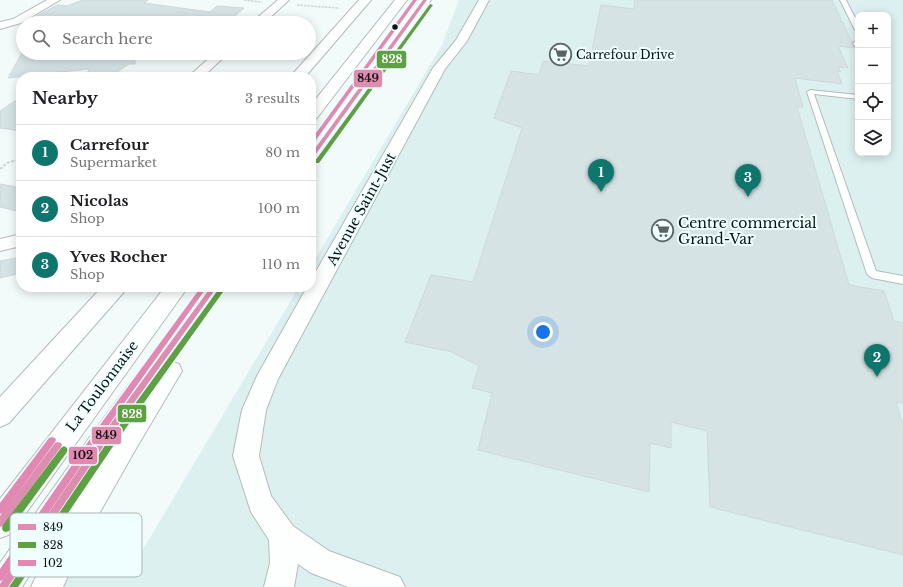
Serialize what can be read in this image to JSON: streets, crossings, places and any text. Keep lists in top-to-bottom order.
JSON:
{
  "streets": {
    "main road": ["La Toulonnaise"],
    "street": ["Avenue Saint-Just"]
  },
  "places": {
    "supermarket": ["Carrefour Drive", "Centre commercial Grand-Var"]
  },
  "lines": ["transit line 849", "transit line 102", "transit line 828"],
  "legend": ["849", "828", "102"],
  "page": {
    "map_buttons": ["+", "−"],
    "search": "Search here",
    "heading": ["Nearby", "3 results"],
    "list": [
      {
        "mark": "1",
        "name": "Carrefour",
        "note": "Supermarket",
        "value": "80 m"
      },
      {
        "mark": "2",
        "name": "Nicolas",
        "note": "Shop",
        "value": "100 m"
      },
      {
        "mark": "3",
        "name": "Yves Rocher",
        "note": "Shop",
        "value": "110 m"
      }
    ],
    "pins": ["1", "3", "2"]
  }
}
